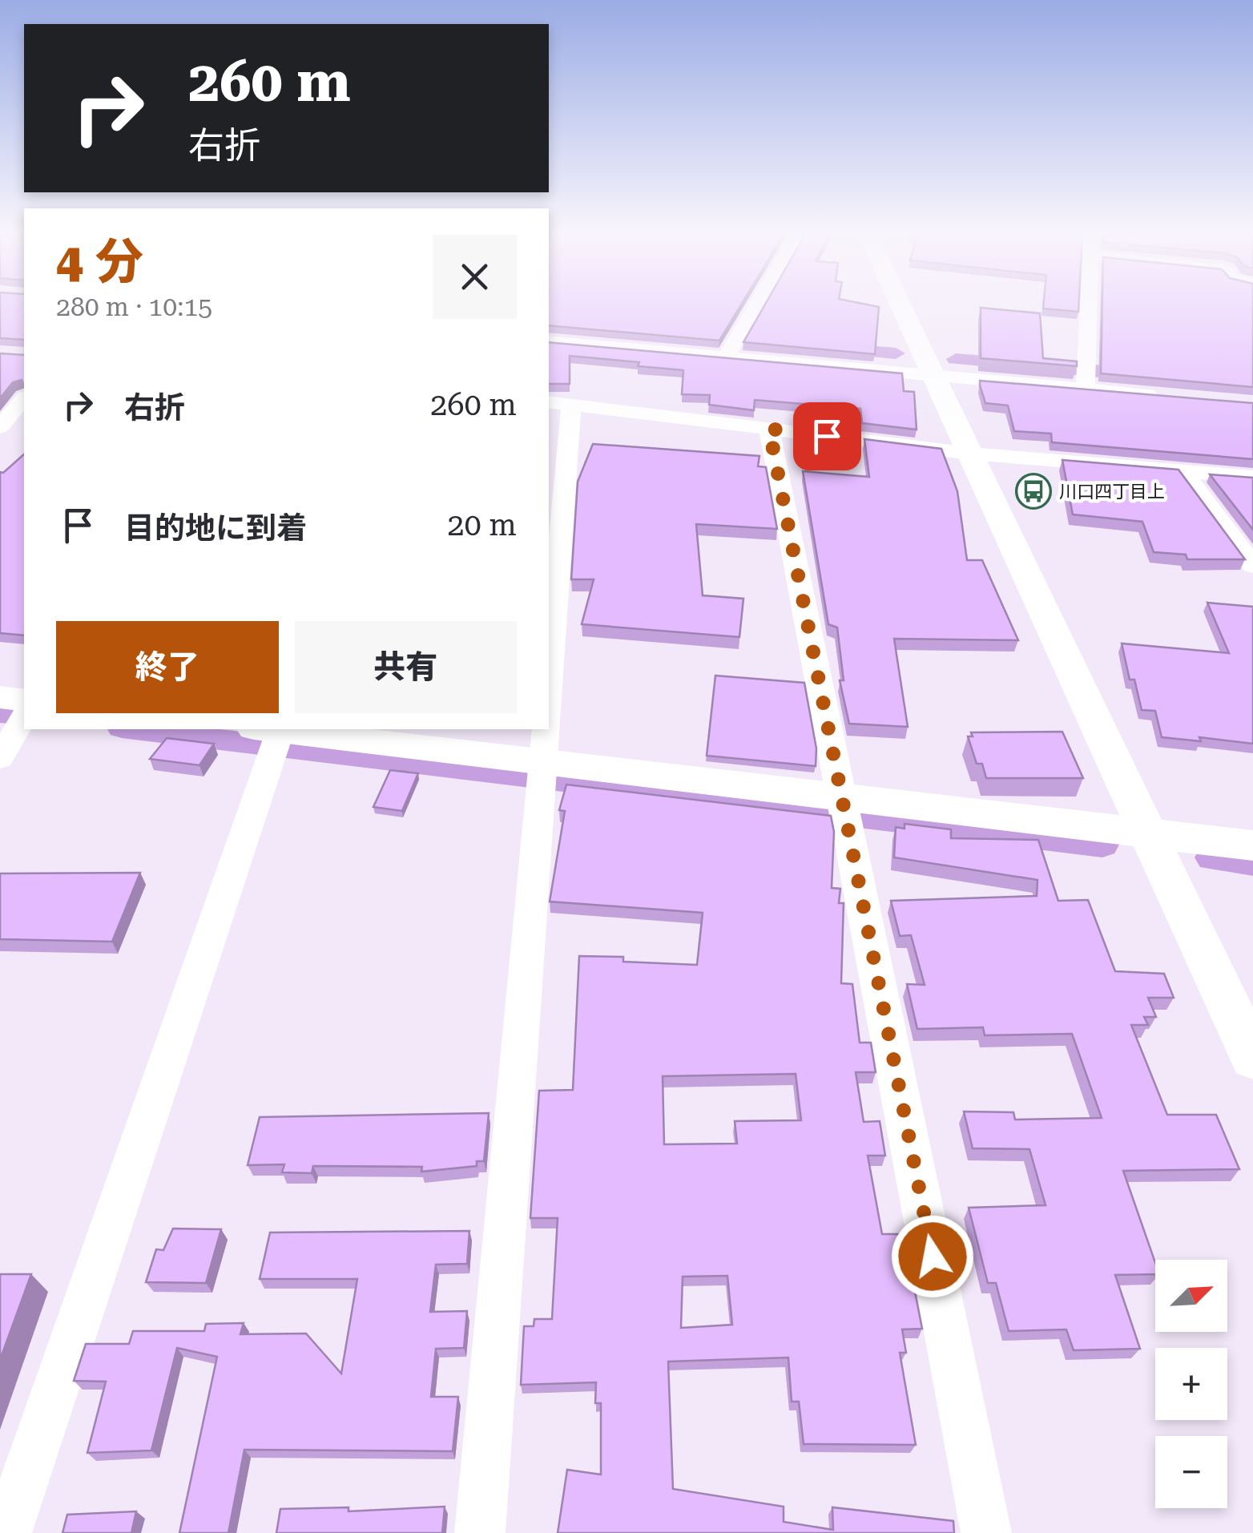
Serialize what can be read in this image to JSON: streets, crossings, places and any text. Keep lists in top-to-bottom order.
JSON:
{
  "places": {
    "bus stop": ["川口四丁目上"]
  },
  "north": "top right",
  "page": {
    "turn": ["260 m", "右折"],
    "heading": ["4 分", "280 m · 10:15"],
    "list": [
      {
        "name": "右折",
        "value": "260 m"
      },
      {
        "name": "目的地に到着",
        "value": "20 m"
      }
    ],
    "buttons": ["終了", "共有"],
    "map_buttons": ["+", "−"]
  }
}
